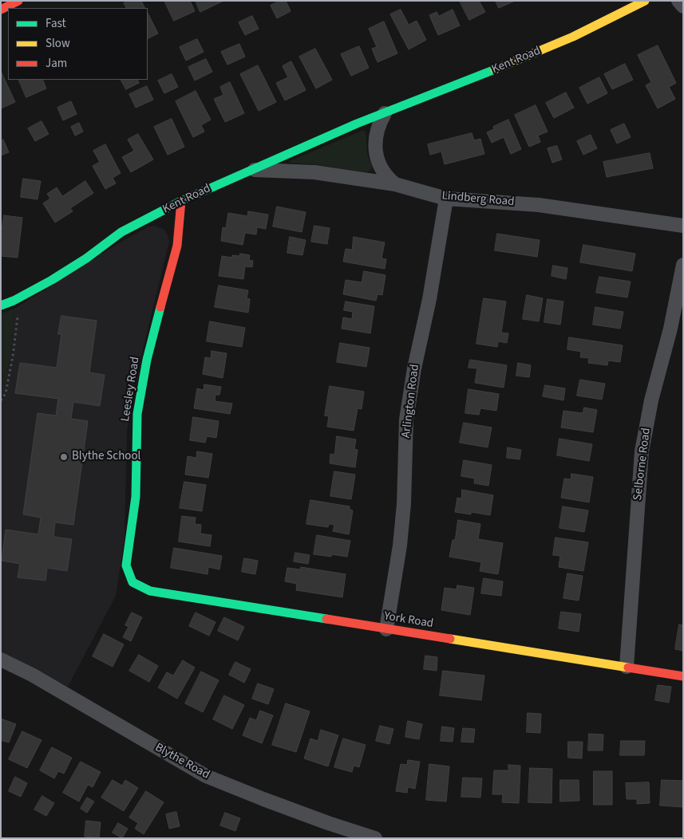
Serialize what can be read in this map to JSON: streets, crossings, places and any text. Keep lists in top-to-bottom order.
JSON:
{
  "streets": {
    "street": [
      "Kent Road",
      "Lindberg Road",
      "Leesley Road",
      "Arlington Road",
      "Selborne Road",
      "York Road",
      "Blythe Road"
    ]
  },
  "crossings": [
    ["Kent Road", "Lindberg Road"],
    ["Kent Road", "Leesley Road"],
    ["Lindberg Road", "Arlington Road"],
    ["Leesley Road", "York Road"],
    ["Arlington Road", "York Road"],
    ["Selborne Road", "York Road"]
  ],
  "places": ["Blythe School"],
  "legend": ["Fast", "Slow", "Jam"]
}
